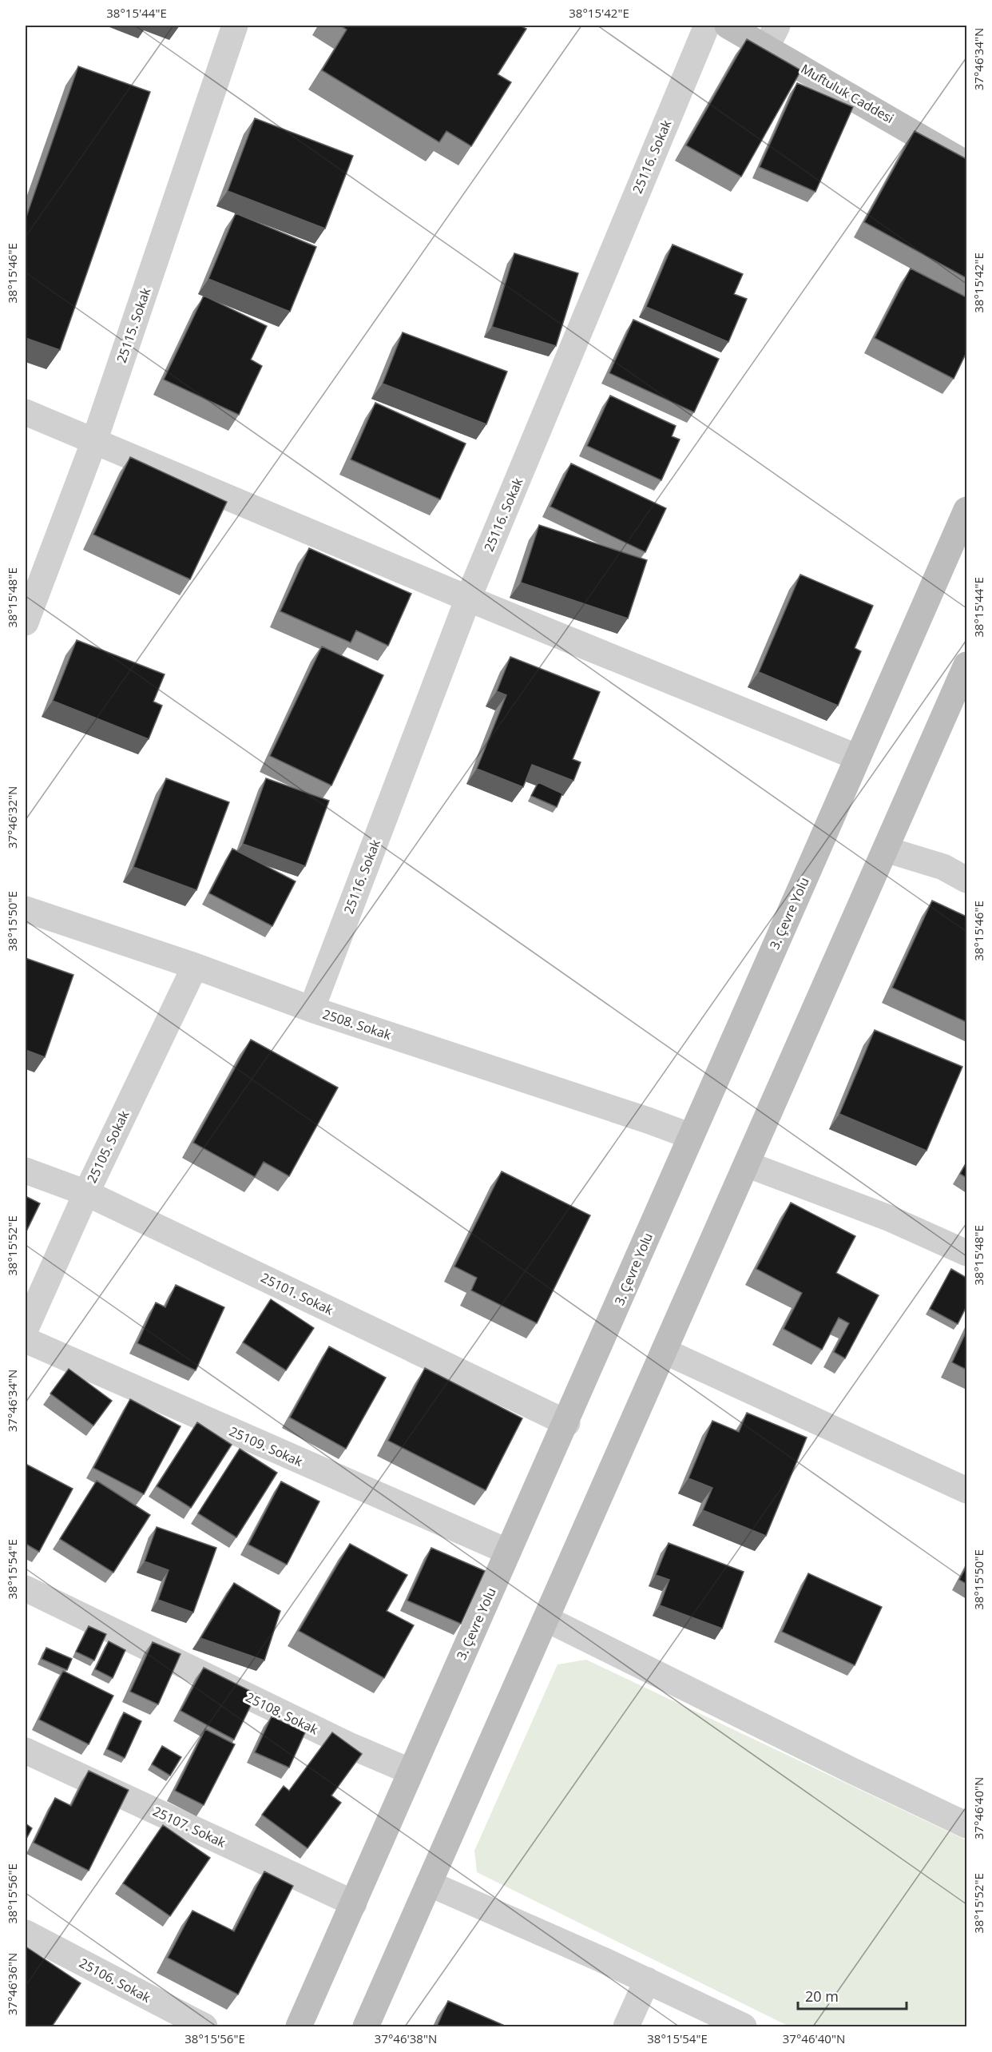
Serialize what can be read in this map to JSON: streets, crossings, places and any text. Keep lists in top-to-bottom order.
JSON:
{
  "streets": {
    "main road": ["Muftuluk Caddesi", "3. Çevre Yolu"],
    "street": [
      "25116. Sokak",
      "25115. Sokak",
      "2508. Sokak",
      "25105. Sokak",
      "25101. Sokak",
      "25109. Sokak",
      "25108. Sokak",
      "25107. Sokak",
      "25106. Sokak"
    ]
  },
  "crossings": [
    ["25116. Sokak", "2508. Sokak"],
    ["3. Çevre Yolu", "2508. Sokak"],
    ["3. Çevre Yolu", "25101. Sokak"],
    ["3. Çevre Yolu", "25109. Sokak"],
    ["3. Çevre Yolu", "25108. Sokak"],
    ["3. Çevre Yolu", "25107. Sokak"],
    ["2508. Sokak", "25105. Sokak"],
    ["25105. Sokak", "25101. Sokak"]
  ],
  "scale_bar": "20 m",
  "coordinates": [
    "38°15'44\"E",
    "38°15'42\"E",
    "37°46'34\"N",
    "38°15'46\"E",
    "38°15'48\"E",
    "37°46'32\"N",
    "38°15'50\"E",
    "38°15'52\"E",
    "38°15'54\"E",
    "37°46'40\"N",
    "38°15'56\"E",
    "37°46'36\"N",
    "37°46'38\"N"
  ]
}
